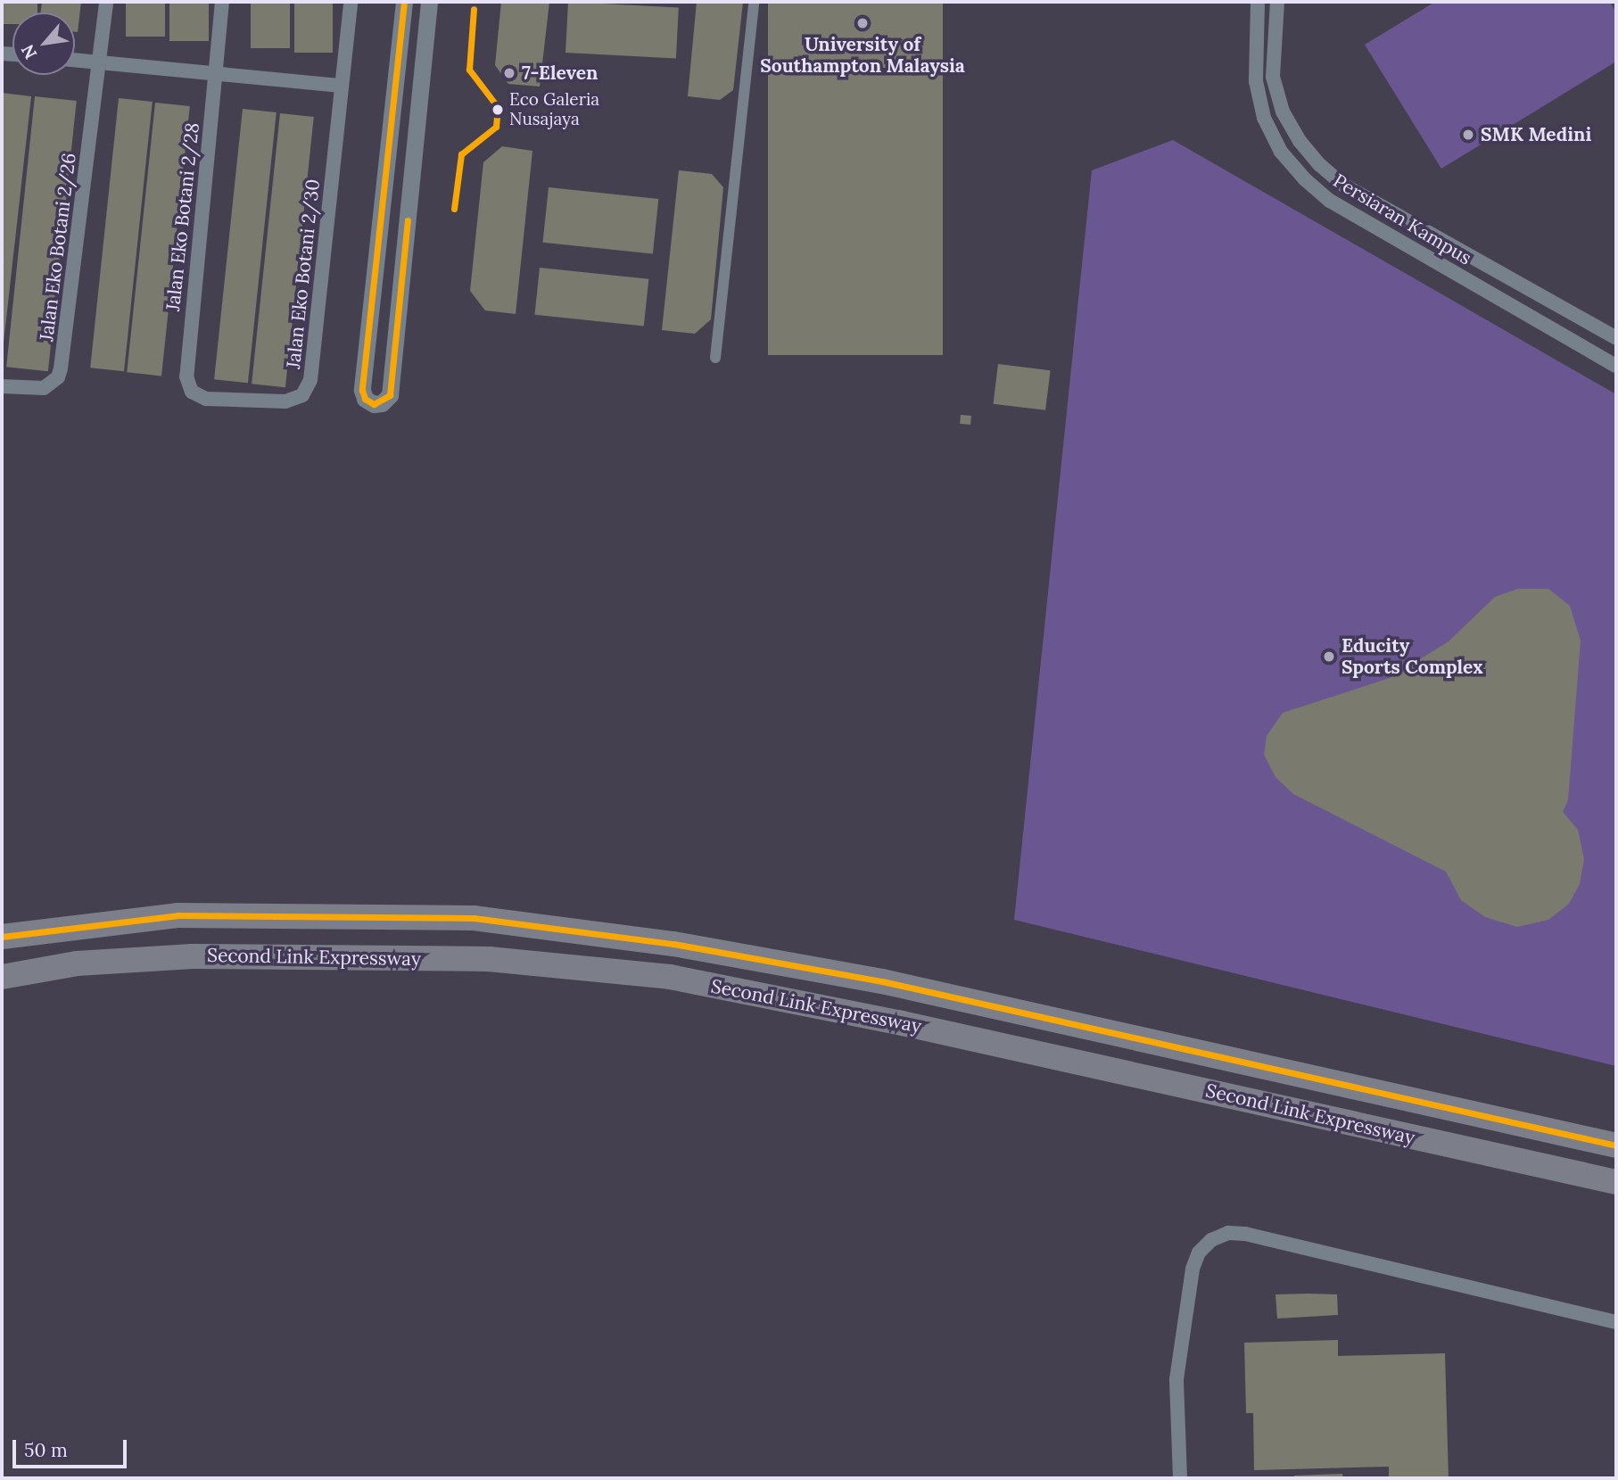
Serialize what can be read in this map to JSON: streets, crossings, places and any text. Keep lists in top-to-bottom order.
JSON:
{
  "streets": {
    "highway": ["Second Link Expressway"],
    "street": [
      "Jalan Eko Botani 2/28",
      "Persiaran Kampus",
      "Jalan Eko Botani 2/26",
      "Jalan Eko Botani 2/30"
    ]
  },
  "crossings": [
    ["Jalan Eko Botani 2/28", "Jalan Eko Botani 2/30"]
  ],
  "places": [
    "University of Southampton Malaysia",
    "7-Eleven",
    "Eco Galeria Nusajaya",
    "SMK Medini",
    "Educity Sports Complex"
  ],
  "scale_bar": "50 m",
  "north": "bottom left"
}
